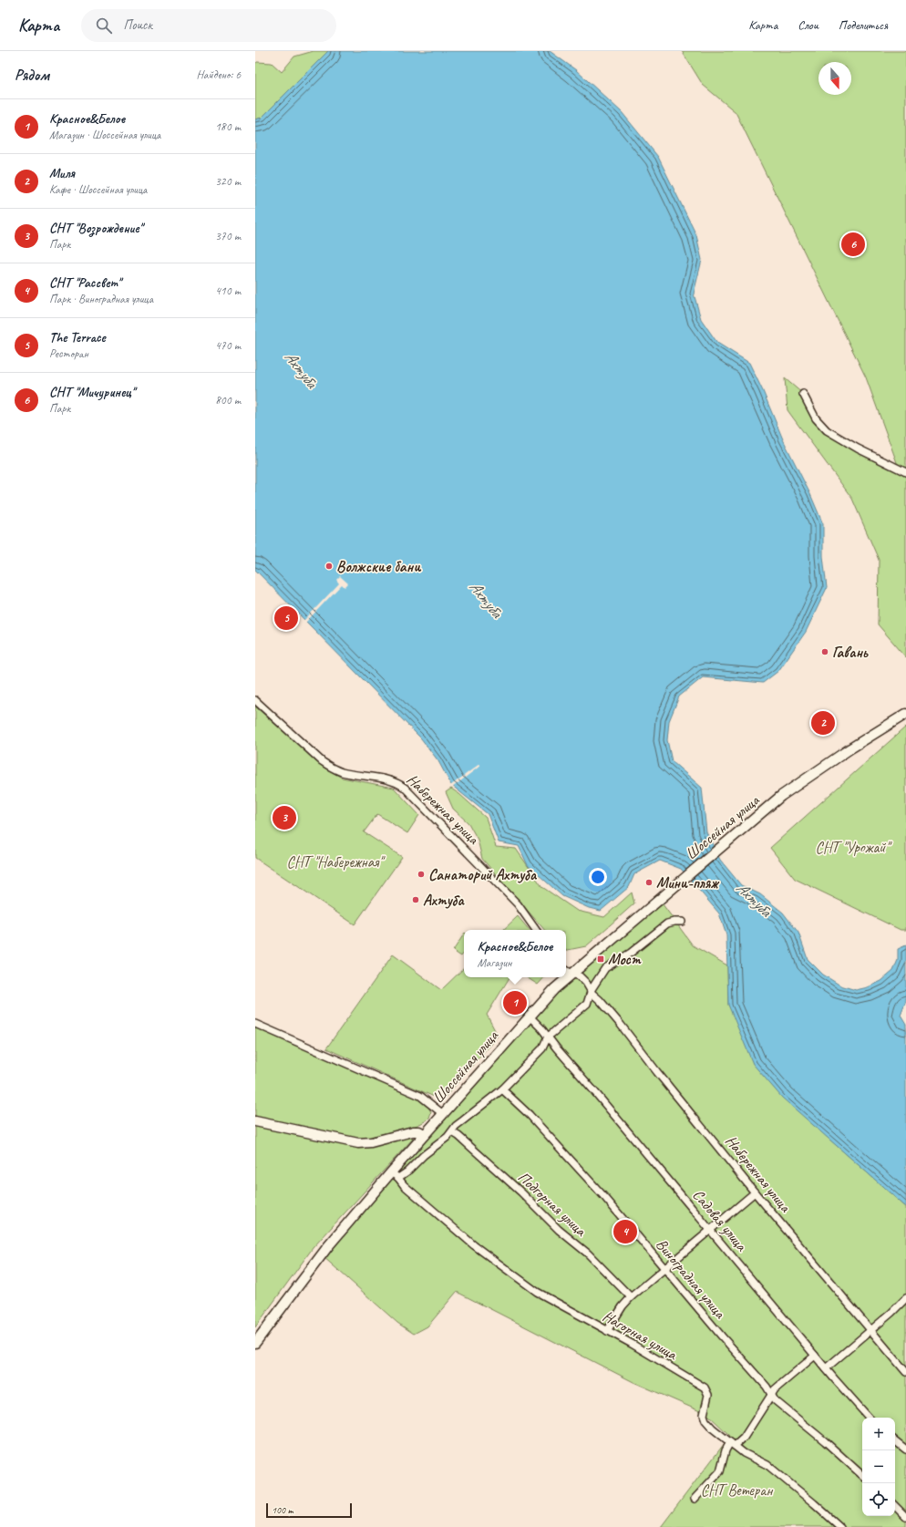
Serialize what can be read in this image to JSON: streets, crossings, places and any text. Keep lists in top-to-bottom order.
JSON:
{
  "streets": {
    "street": [
      "Набережная улица",
      "Шоссейная улица",
      "Подгорная улица",
      "Садовая улица",
      "Виноградная улица",
      "Нагорная улица"
    ]
  },
  "crossings": [
    ["Набережная улица", "Шоссейная улица"],
    ["Шоссейная улица", "Садовая улица"],
    ["Шоссейная улица", "Нагорная улица"]
  ],
  "water": ["Ахтуба"],
  "parks": ["СНТ \"Урожай\"", "СНТ \"Набережная\"", "СНТ Ветеран"],
  "places": {
    "other": [
      "Волжские бани",
      "Гавань",
      "Санаторий Ахтуба",
      "Мини-пляж",
      "Ахтуба"
    ],
    "transit": ["Мост"]
  },
  "scale_bar": "100 m",
  "north": "bottom",
  "page": {
    "header": "Карта",
    "search": "Поиск",
    "nav": ["Карта", "Слои", "Поделиться"],
    "heading": ["Рядом", "Найдено: 6"],
    "list": [
      {
        "mark": "1",
        "name": "Красное&Белое",
        "note": "Магазин · Шоссейная улица",
        "value": "180 m"
      },
      {
        "mark": "2",
        "name": "Миля",
        "note": "Кафе · Шоссейная улица",
        "value": "320 m"
      },
      {
        "mark": "3",
        "name": "СНТ \"Возрождение\"",
        "note": "Парк",
        "value": "370 m"
      },
      {
        "mark": "4",
        "name": "СНТ \"Рассвет\"",
        "note": "Парк · Виноградная улица",
        "value": "410 m"
      },
      {
        "mark": "5",
        "name": "The Terrace",
        "note": "Ресторан",
        "value": "470 m"
      },
      {
        "mark": "6",
        "name": "СНТ \"Мичуринец\"",
        "note": "Парк",
        "value": "800 m"
      }
    ],
    "pins": [
      "6",
      "5",
      "2",
      "3",
      "1",
      "4"
    ],
    "popup": ["Красное&Белое", "Магазин"],
    "map_buttons": ["+", "−"],
    "scale": "100 m"
  }
}
